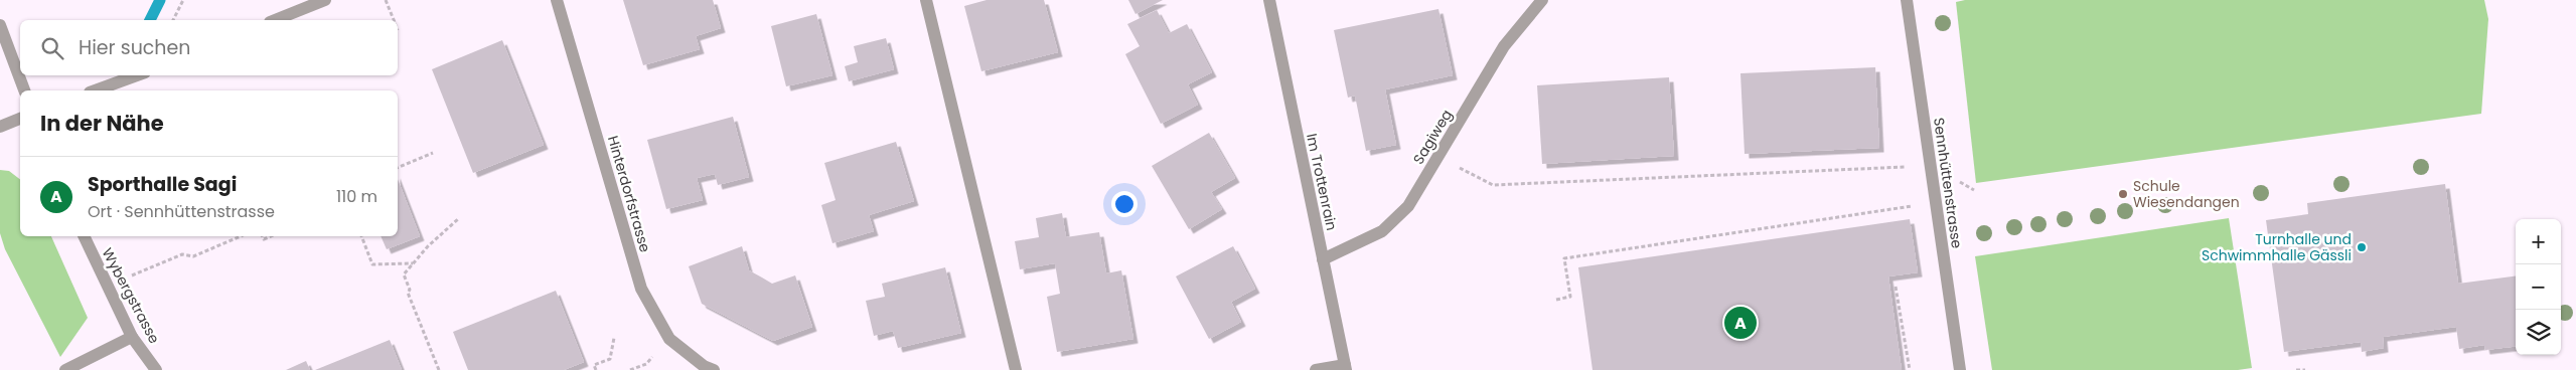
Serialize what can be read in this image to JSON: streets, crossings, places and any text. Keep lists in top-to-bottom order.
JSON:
{
  "streets": {
    "street": [
      "Sagiweg",
      "Im Trottenrain",
      "Sennhüttenstrasse",
      "Hinterdorfstrasse",
      "Wybergstrasse"
    ]
  },
  "crossings": [
    ["Sagiweg", "Im Trottenrain"]
  ],
  "places": ["Schule Wiesendangen", "Turnhalle und Schwimmhalle Gässli"],
  "page": {
    "search": "Hier suchen",
    "heading": "In der Nähe",
    "list": [
      {
        "mark": "A",
        "name": "Sporthalle Sagi",
        "note": "Ort · Sennhüttenstrasse",
        "value": "110 m"
      }
    ],
    "map_buttons": ["+", "−"],
    "pins": "A"
  }
}
